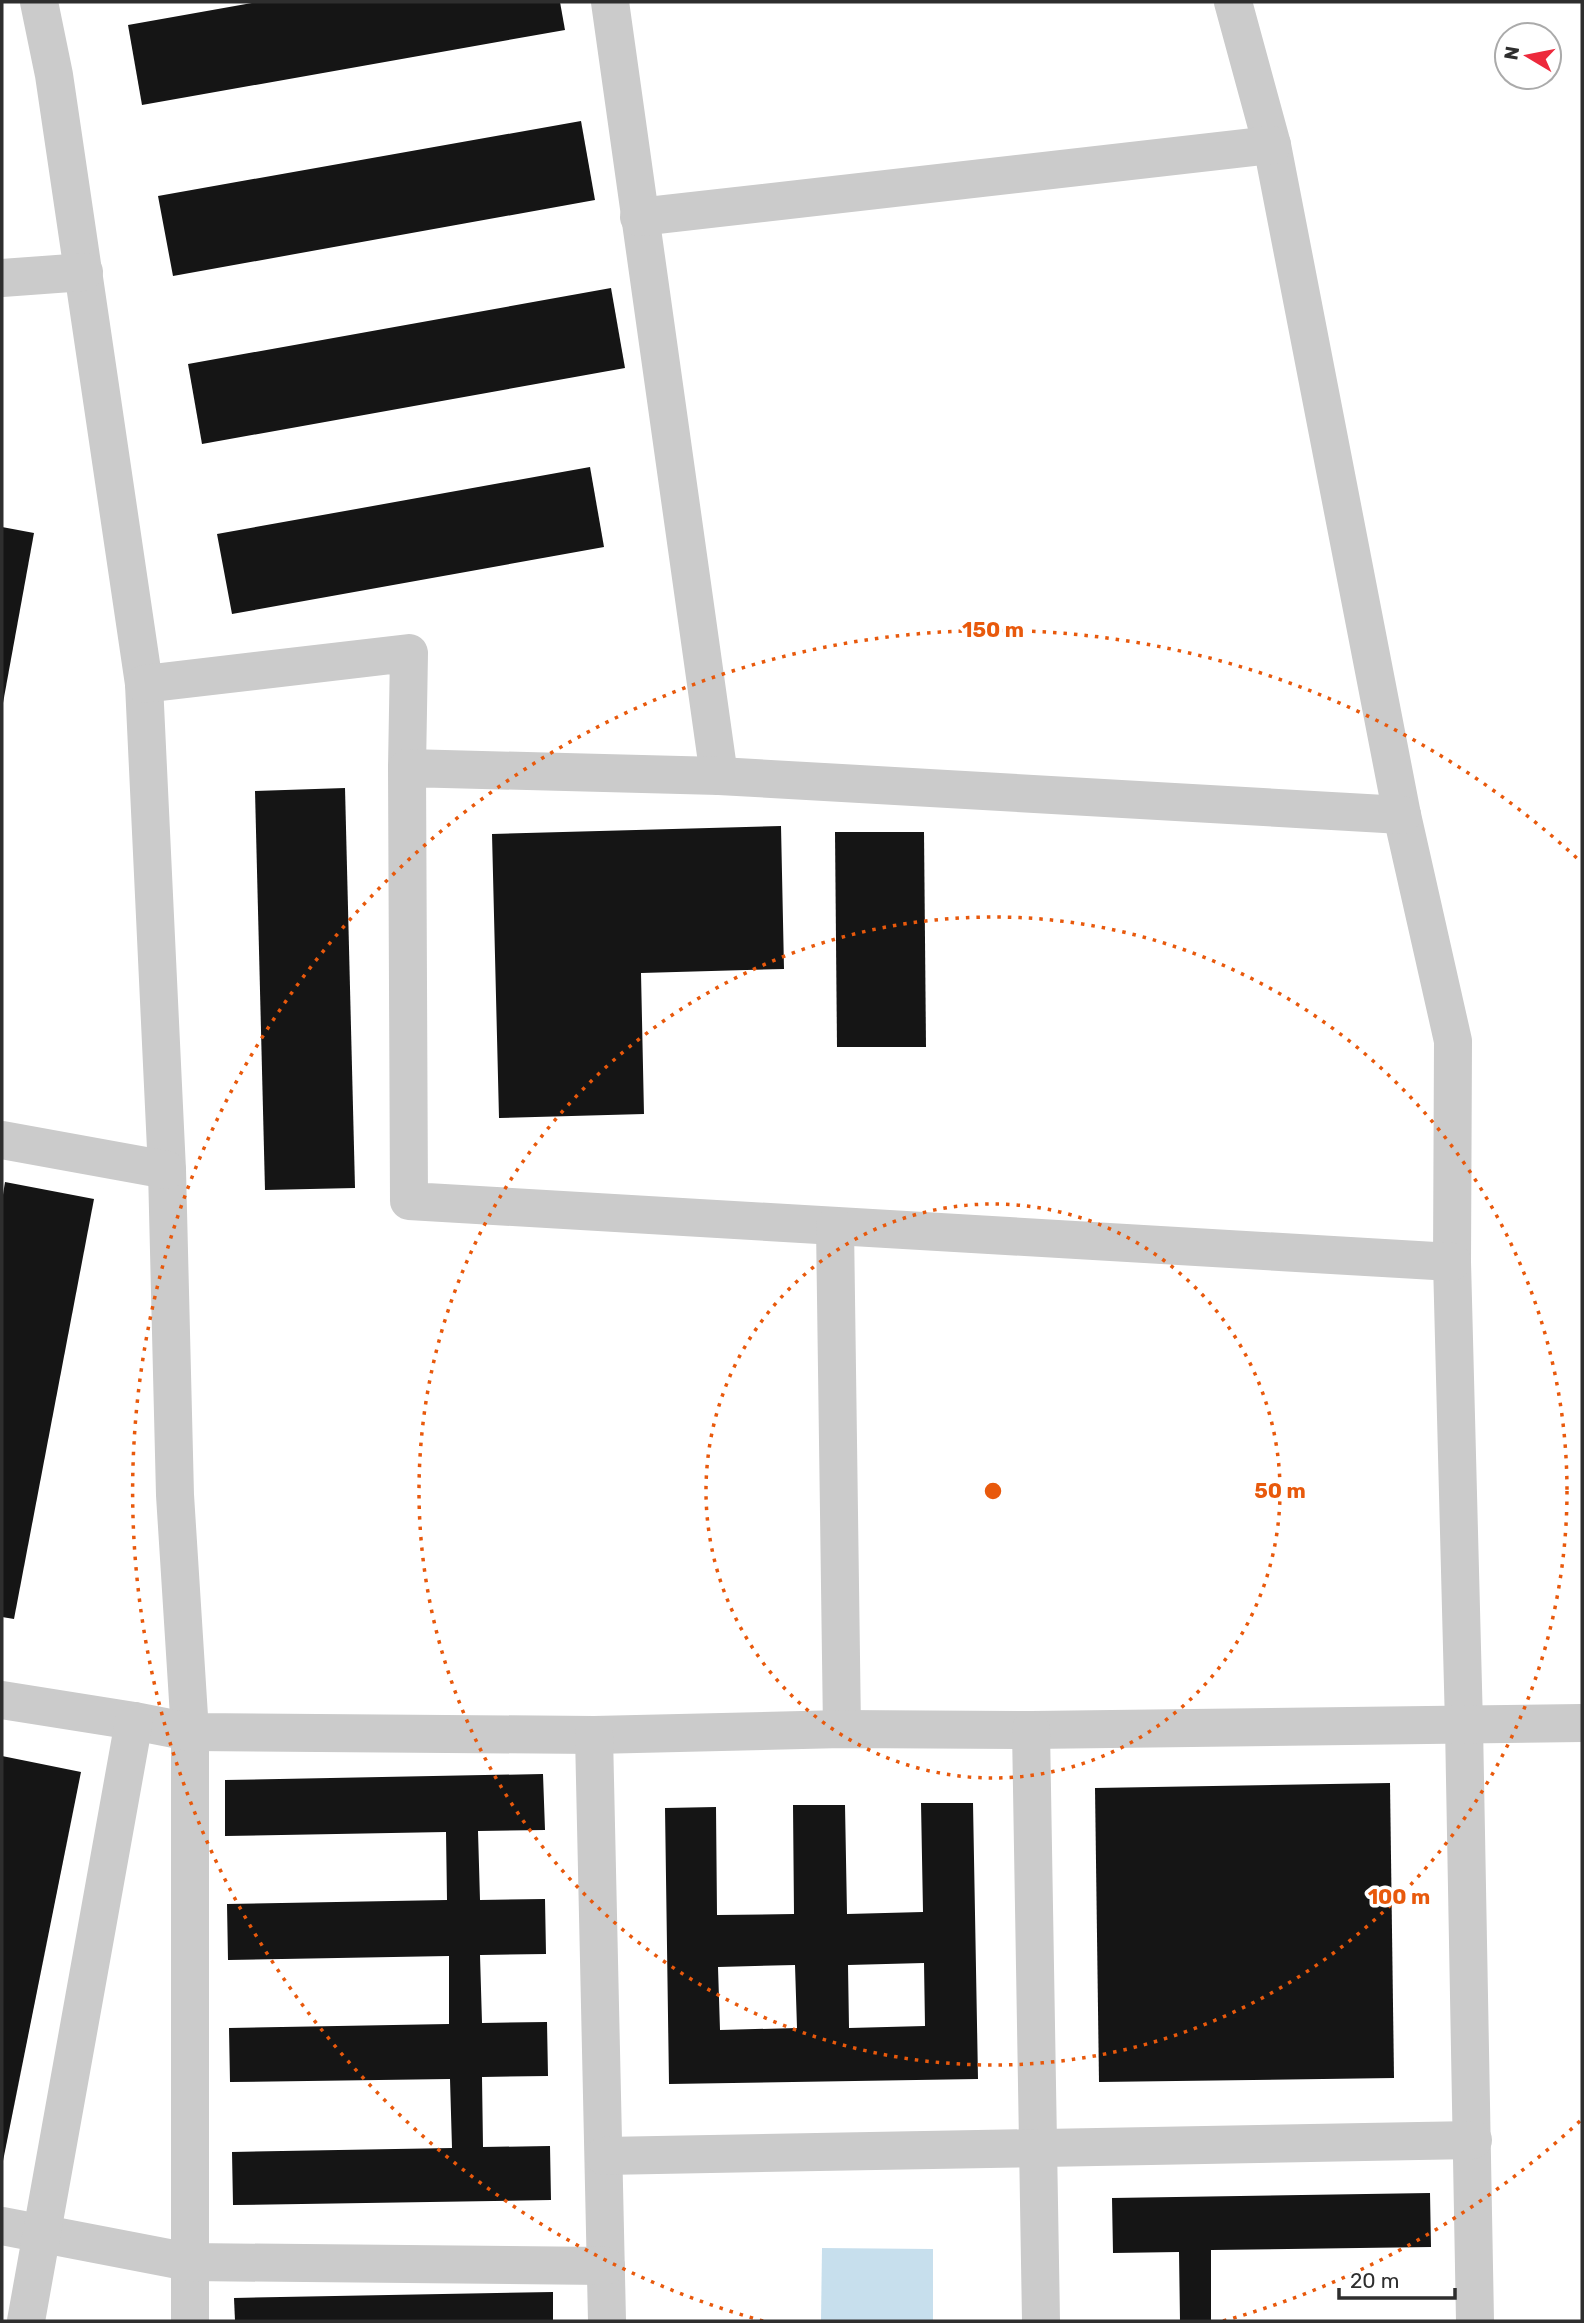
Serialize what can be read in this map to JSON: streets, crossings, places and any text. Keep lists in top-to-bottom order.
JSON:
{
  "scale_bar": "20 m",
  "north": "left",
  "rings": ["150 m", "50 m", "100 m"]
}
